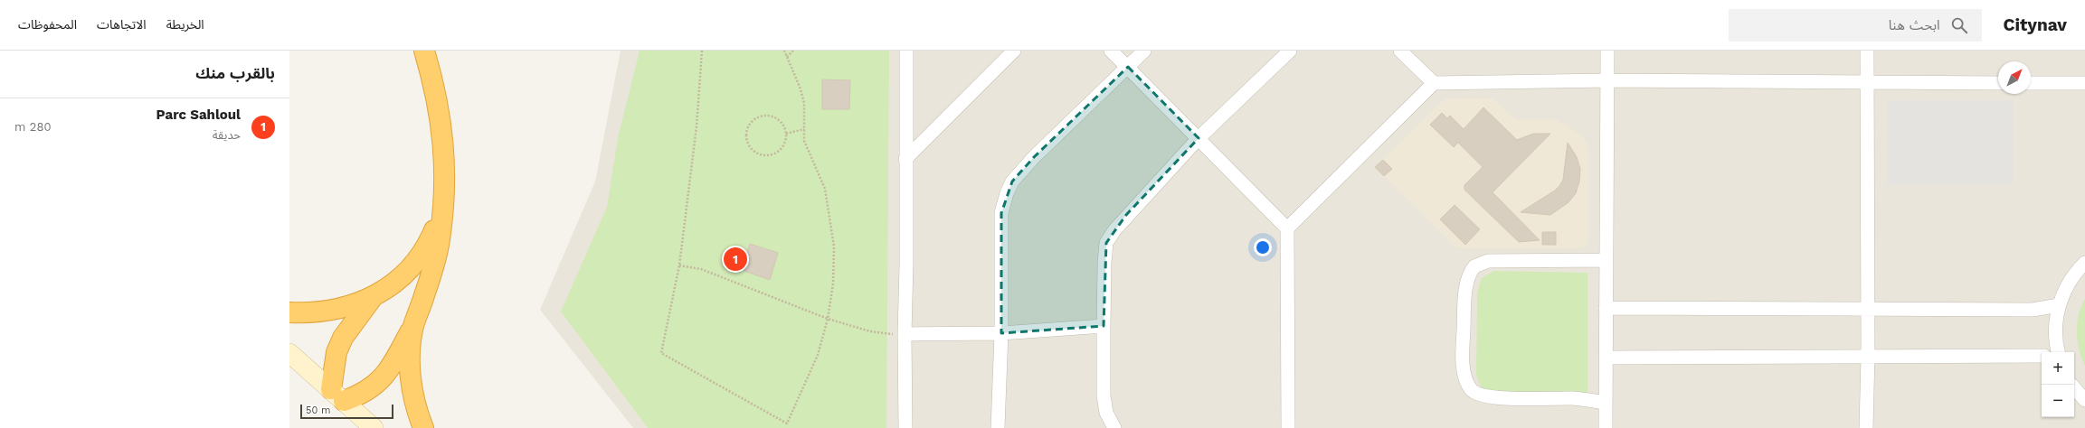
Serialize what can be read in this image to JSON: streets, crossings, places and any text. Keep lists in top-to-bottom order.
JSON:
{
  "scale_bar": "50 m",
  "north": "top right",
  "page": {
    "header": "Citynav",
    "search": "ابحث هنا",
    "nav": ["الخريطة", "الاتجاهات", "المحفوظات"],
    "heading": "بالقرب منك",
    "list": [
      {
        "mark": "1",
        "name": "Parc Sahloul",
        "note": "حديقة",
        "value": "280 m"
      }
    ],
    "pins": "1",
    "map_buttons": ["+", "−"],
    "scale": "50 m"
  }
}
